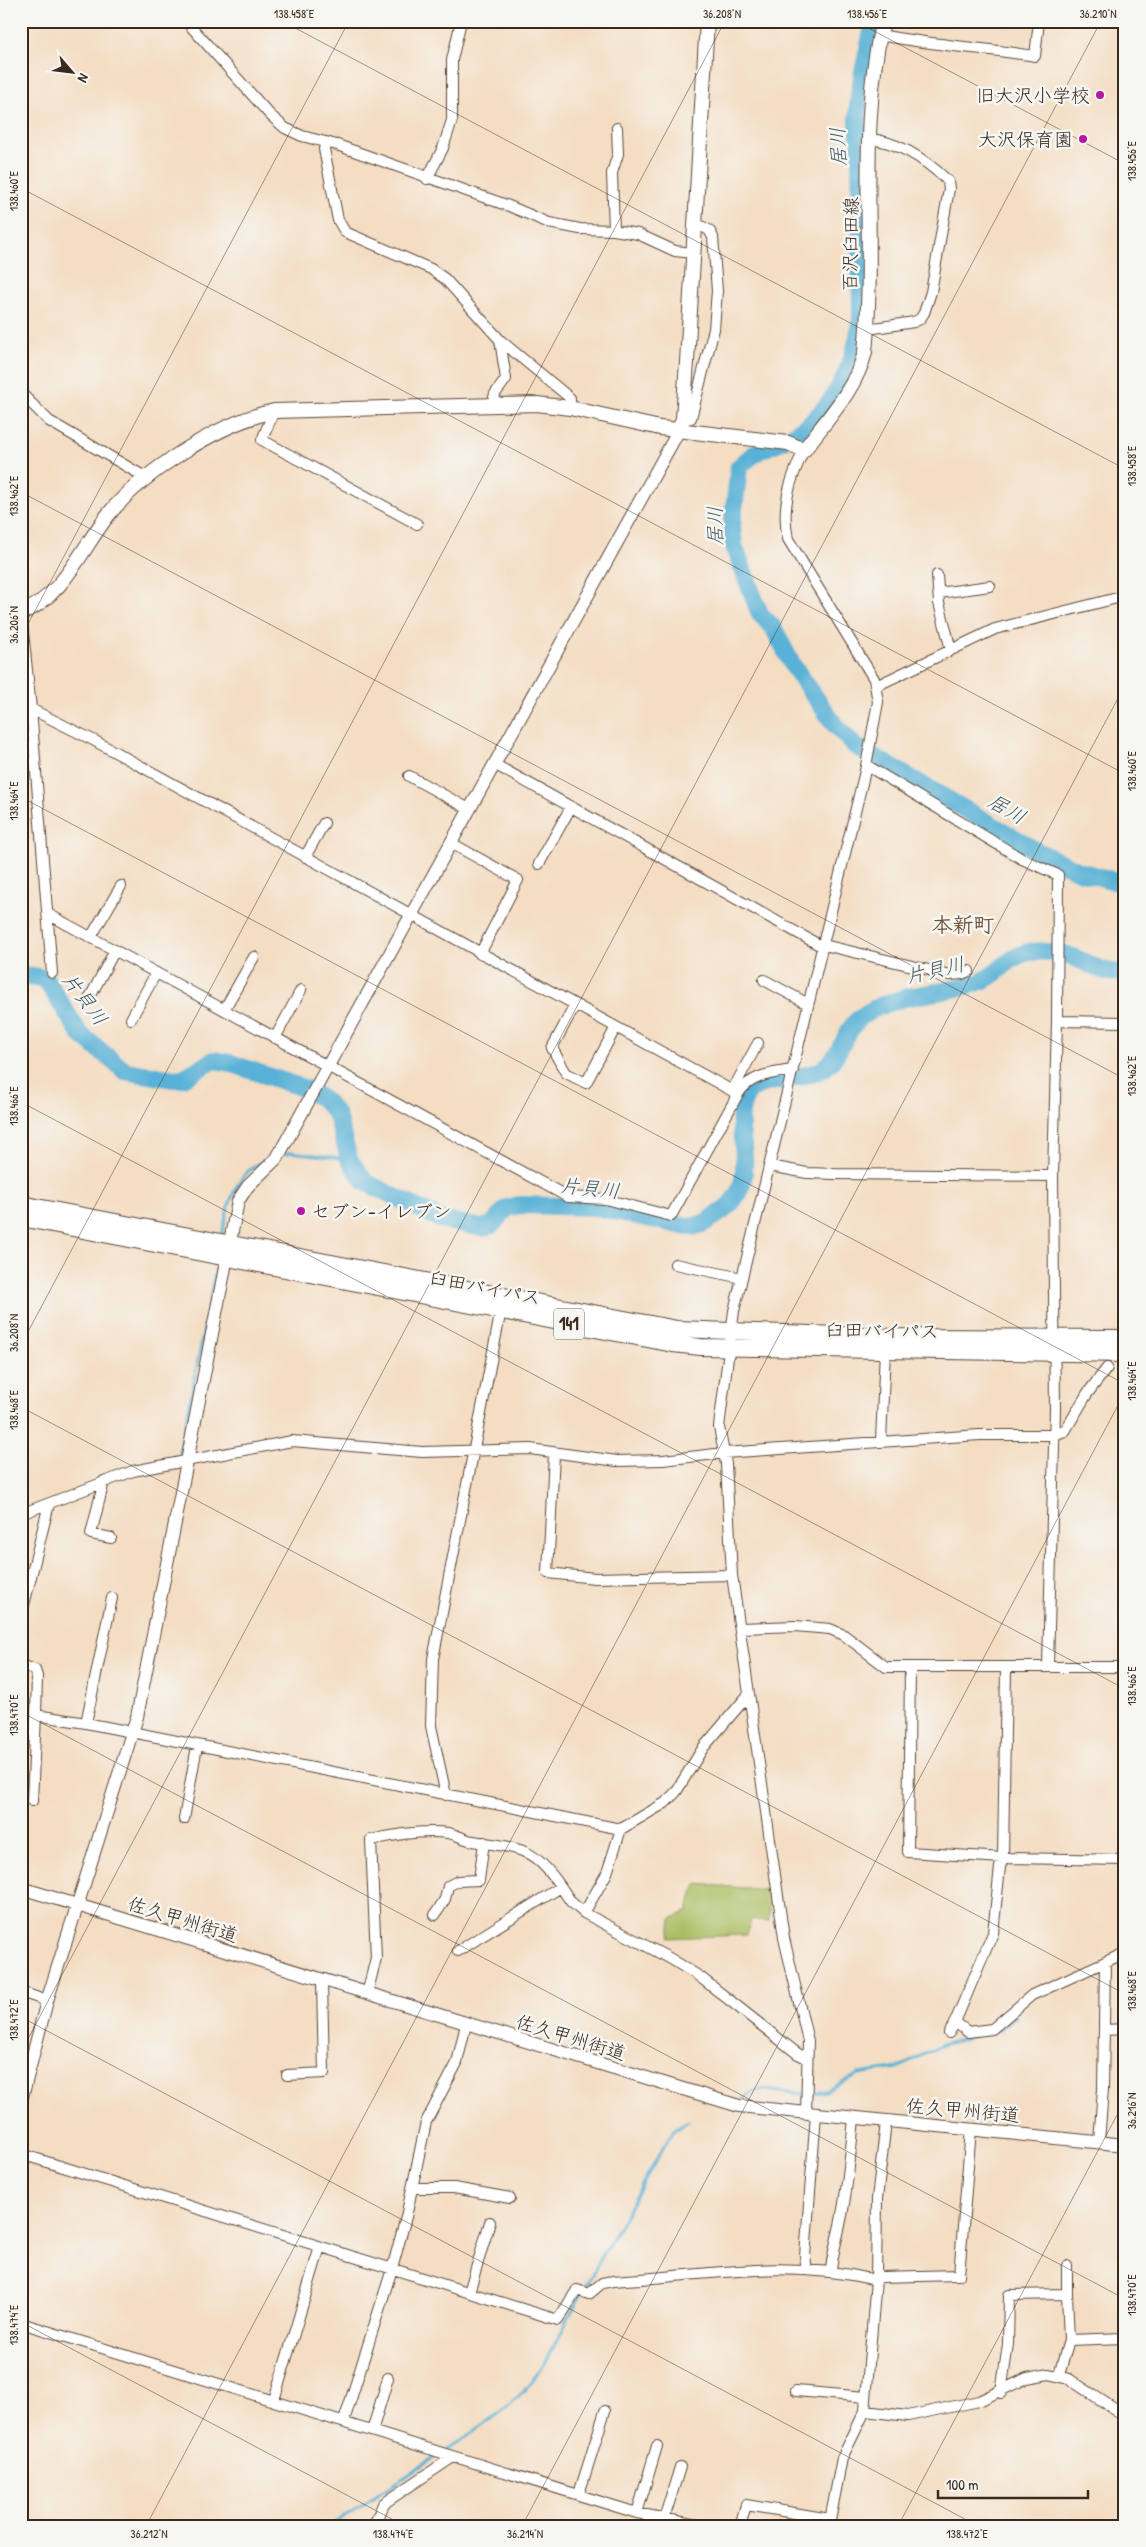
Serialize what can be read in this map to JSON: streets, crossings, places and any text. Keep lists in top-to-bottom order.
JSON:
{
  "streets": {
    "highway": ["臼田バイパス", "141"],
    "main road": ["百沢臼田線"],
    "street": ["佐久甲州街道"]
  },
  "districts": ["本新町"],
  "water": ["居川", "片貝川"],
  "places": ["旧大沢小学校", "大沢保育園", "セブン-イレブン"],
  "scale_bar": "100 m",
  "north": "bottom right",
  "coordinates": [
    "138.458°E",
    "36.208°N",
    "138.456°E",
    "36.210°N",
    "138.460°E",
    "138.462°E",
    "36.206°N",
    "138.464°E",
    "138.466°E",
    "138.468°E",
    "138.470°E",
    "138.472°E",
    "36.216°N",
    "138.474°E",
    "36.212°N",
    "36.214°N"
  ]
}
